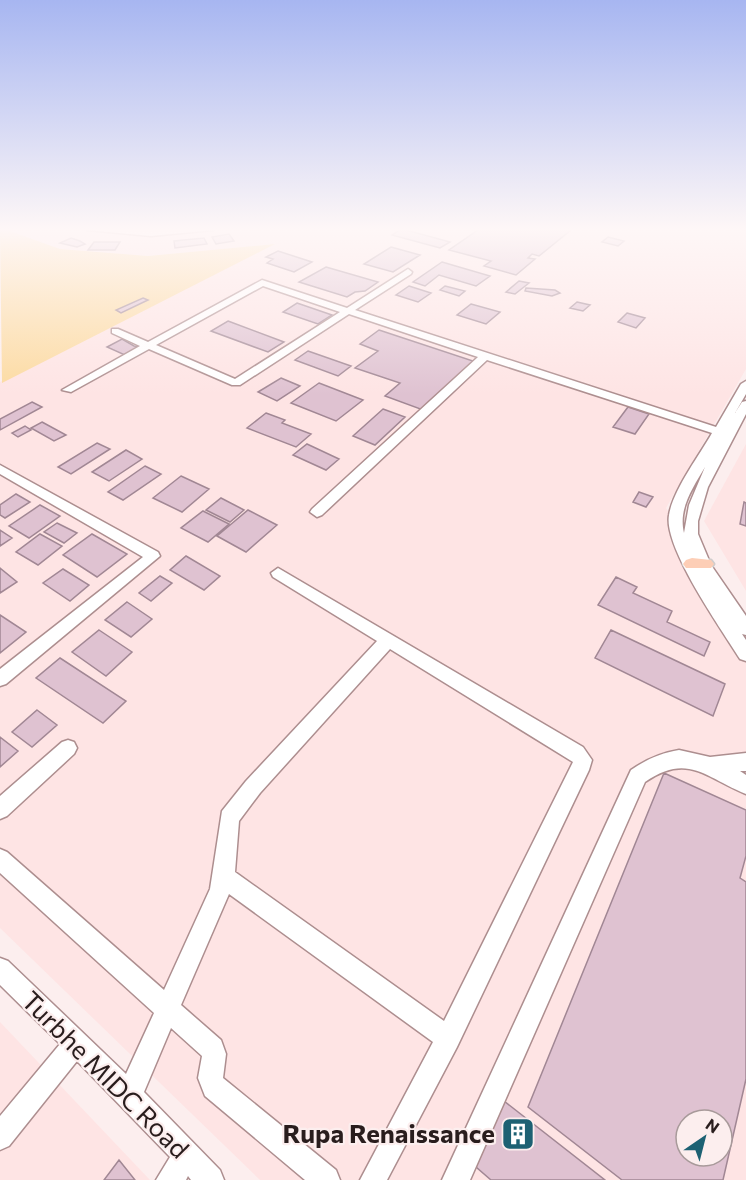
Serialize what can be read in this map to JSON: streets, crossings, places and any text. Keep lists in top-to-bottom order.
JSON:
{
  "streets": {
    "street": ["Turbhe MIDC Road"]
  },
  "places": {
    "building": ["Rupa Renaissance"]
  },
  "north": "top right"
}
